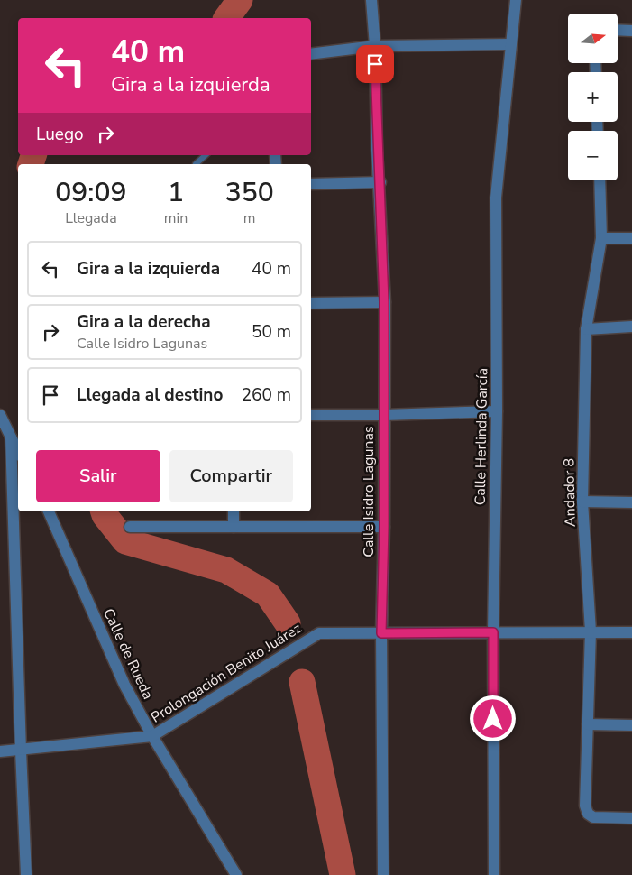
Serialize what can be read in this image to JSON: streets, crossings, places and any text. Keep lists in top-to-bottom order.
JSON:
{
  "streets": {
    "street": [
      "Calle Herlinda García",
      "Calle Isidro Lagunas",
      "Andador 8",
      "Calle de Rueda",
      "Prolongación Benito Juárez"
    ]
  },
  "crossings": [
    ["Calle Herlinda García", "Prolongación Benito Juárez"],
    ["Calle Isidro Lagunas", "Prolongación Benito Juárez"],
    ["Andador 8", "Prolongación Benito Juárez"],
    ["Calle de Rueda", "Prolongación Benito Juárez"]
  ],
  "north": "right",
  "page": {
    "map_buttons": ["+", "−"],
    "turn": ["40 m", "Gira a la izquierda"],
    "then": "Luego",
    "eta": [
      "09:09",
      "Llegada",
      "1",
      "min",
      "350",
      "m"
    ],
    "list": [
      {
        "name": "Gira a la izquierda",
        "value": "40 m"
      },
      {
        "name": "Gira a la derecha",
        "note": "Calle Isidro Lagunas",
        "value": "50 m"
      },
      {
        "name": "Llegada al destino",
        "value": "260 m"
      }
    ],
    "buttons": ["Salir", "Compartir"]
  }
}
